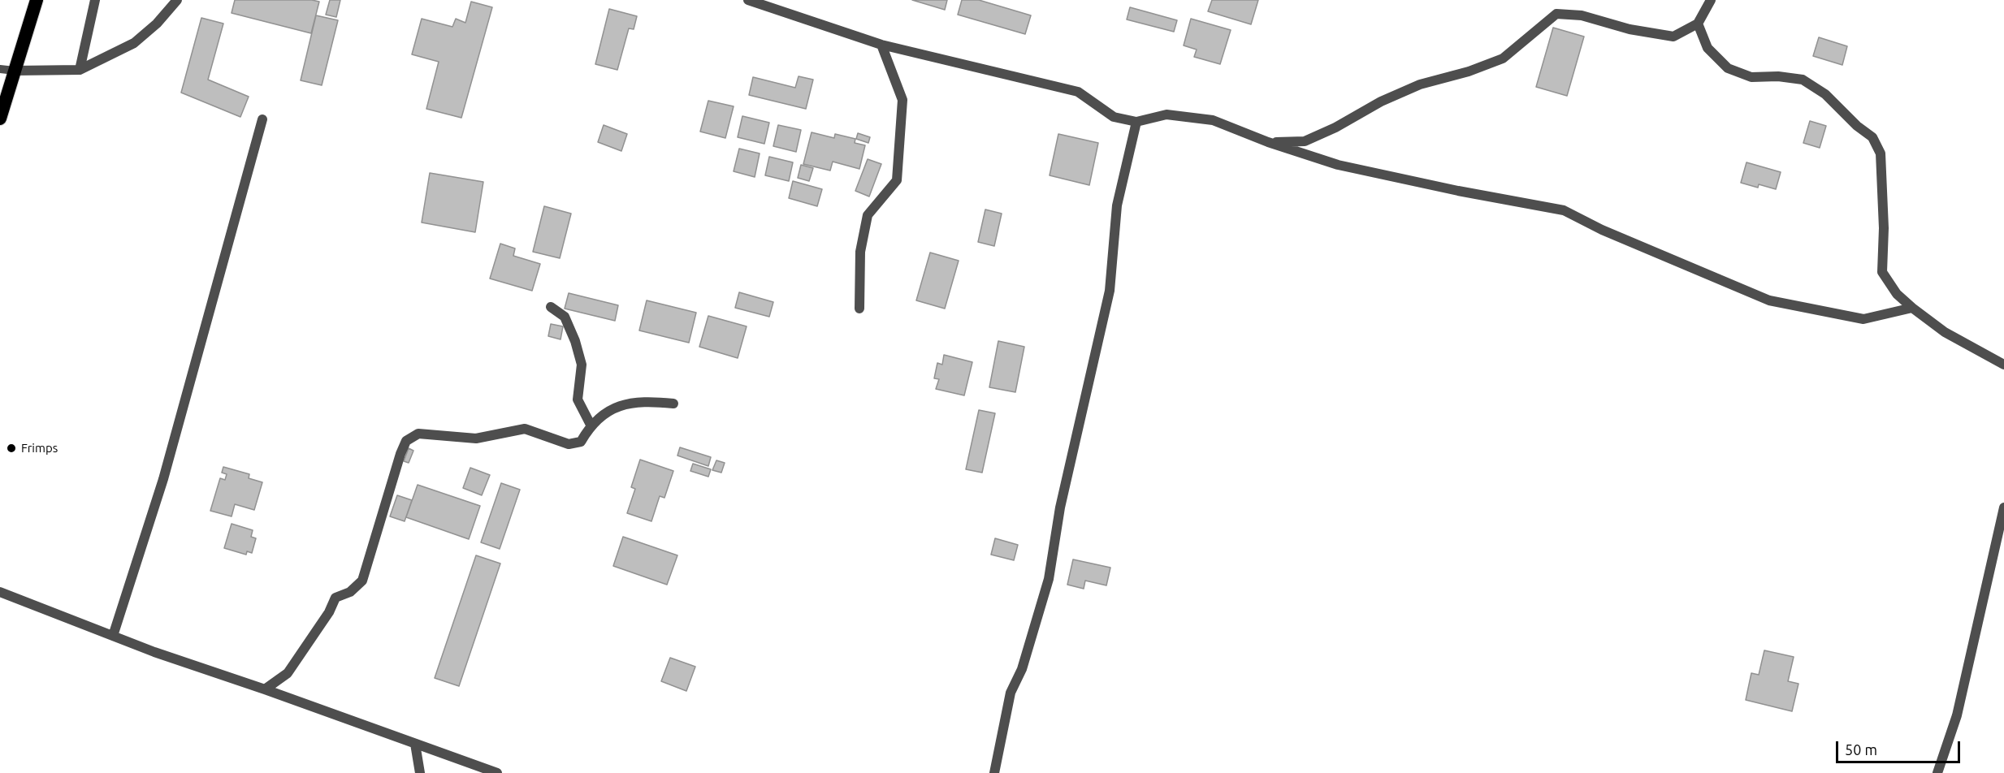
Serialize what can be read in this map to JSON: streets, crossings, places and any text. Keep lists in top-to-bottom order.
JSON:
{
  "places": ["Frimps"],
  "scale_bar": "50 m"
}
